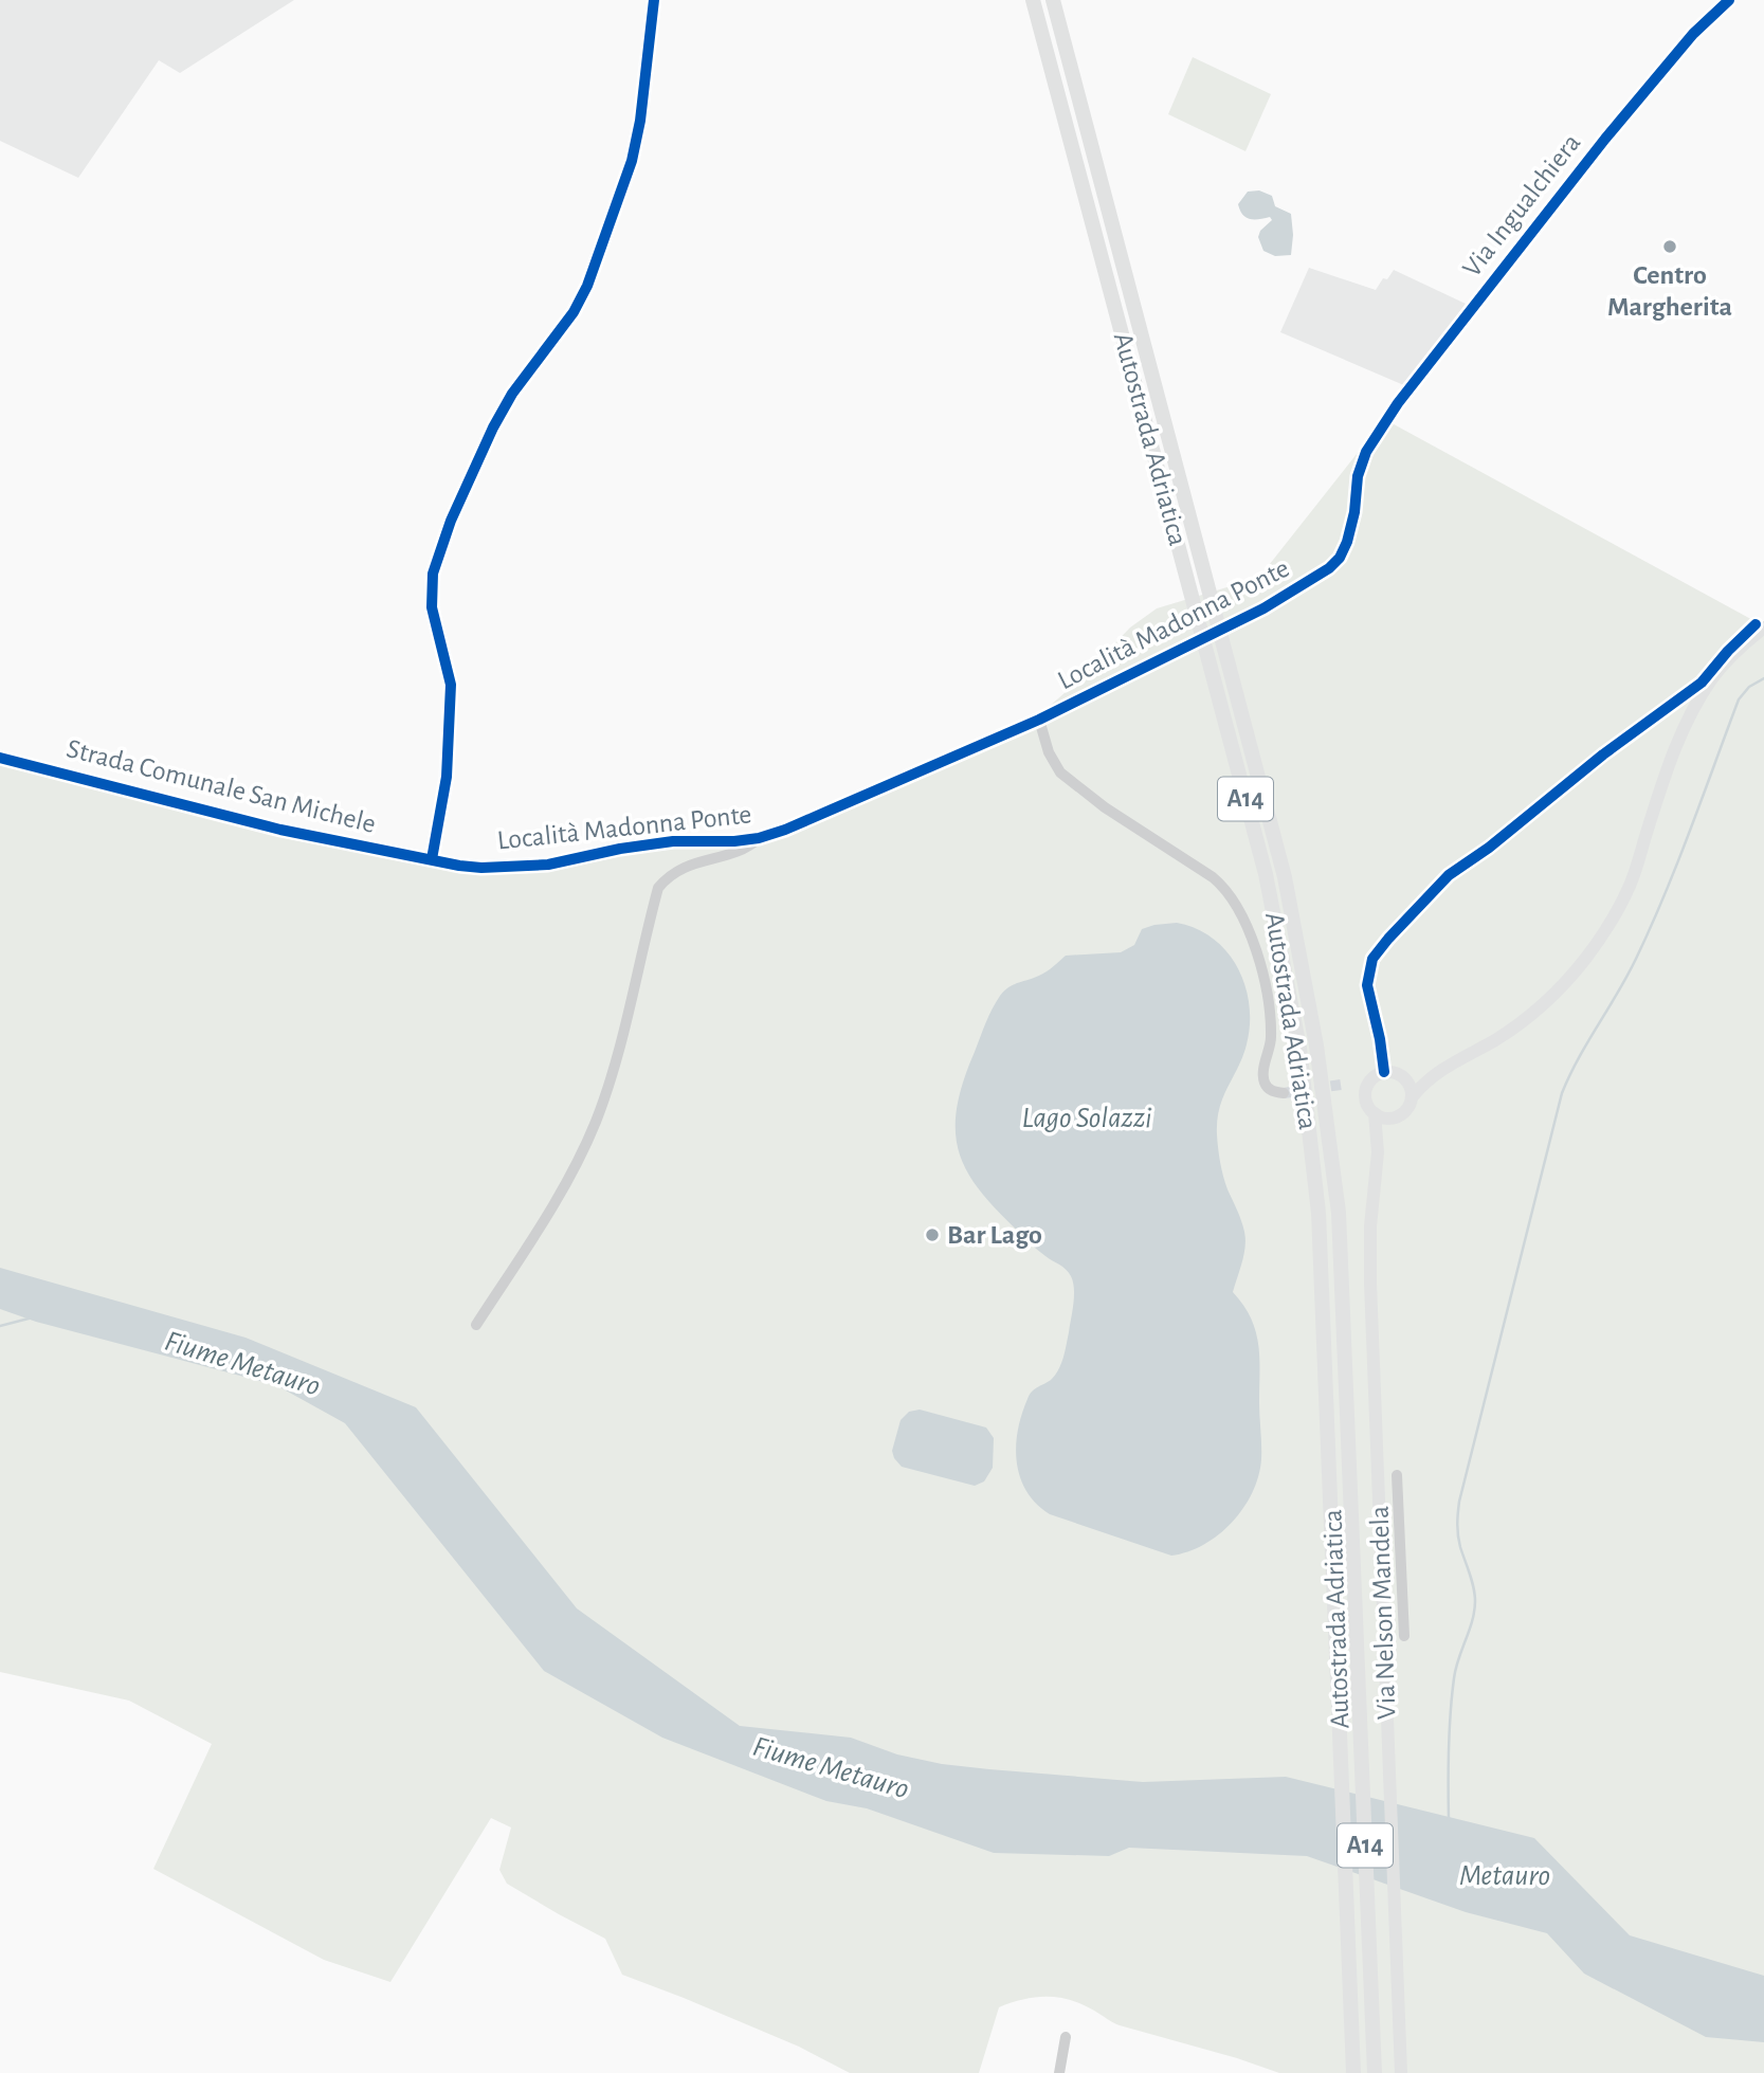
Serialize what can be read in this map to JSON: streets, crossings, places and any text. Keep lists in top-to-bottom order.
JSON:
{
  "streets": {
    "highway": ["Autostrada Adriatica", "A14"],
    "main road": ["Via Nelson Mandela"],
    "street": ["Via Ingualchiera", "Località Madonna Ponte", "Strada Comunale San Michele"]
  },
  "crossings": [
    ["Via Ingualchiera", "Località Madonna Ponte"],
    ["Località Madonna Ponte", "Strada Comunale San Michele"]
  ],
  "water": ["Lago Solazzi", "Fiume Metauro", "Metauro"],
  "places": ["Centro Margherita", "Bar Lago"]
}
